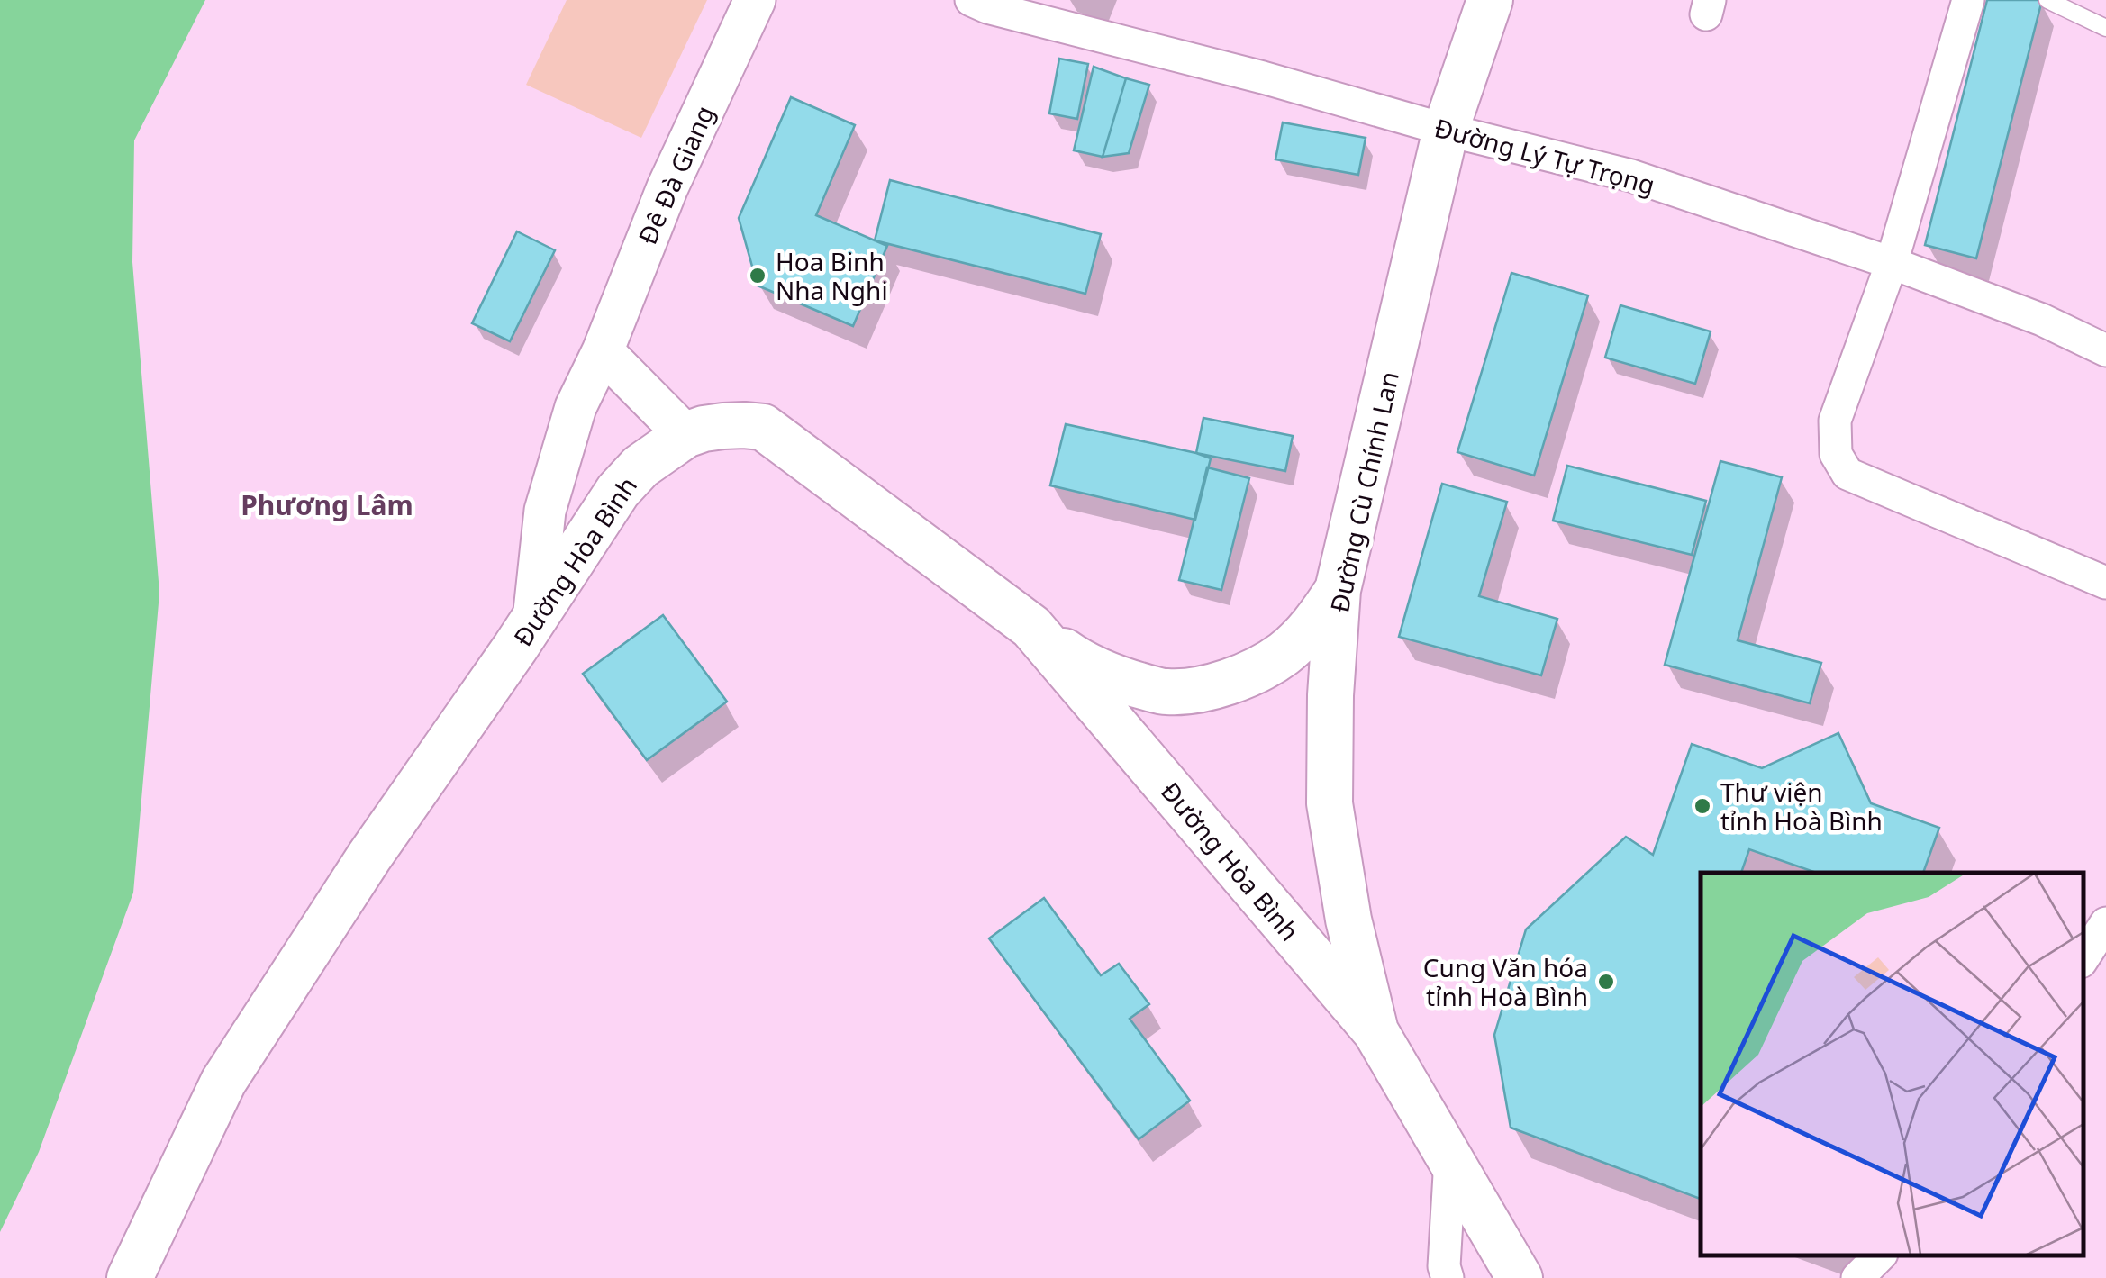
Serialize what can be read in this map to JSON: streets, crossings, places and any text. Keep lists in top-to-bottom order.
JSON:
{
  "streets": {
    "main road": ["Đường Cù Chính Lan", "Đường Hòa Bình"],
    "street": ["Đường Lý Tự Trọng", "Đê Đà Giang"]
  },
  "crossings": [
    ["Đường Lý Tự Trọng", "Đường Cù Chính Lan"],
    ["Đê Đà Giang", "Đường Hòa Bình"],
    ["Đường Cù Chính Lan", "Đường Hòa Bình"]
  ],
  "districts": ["Phương Lâm"],
  "places": ["Hoa Binh Nha Nghi", "Thư viện tỉnh Hoà Bình", "Cung Văn hóa tỉnh Hoà Bình"]
}
